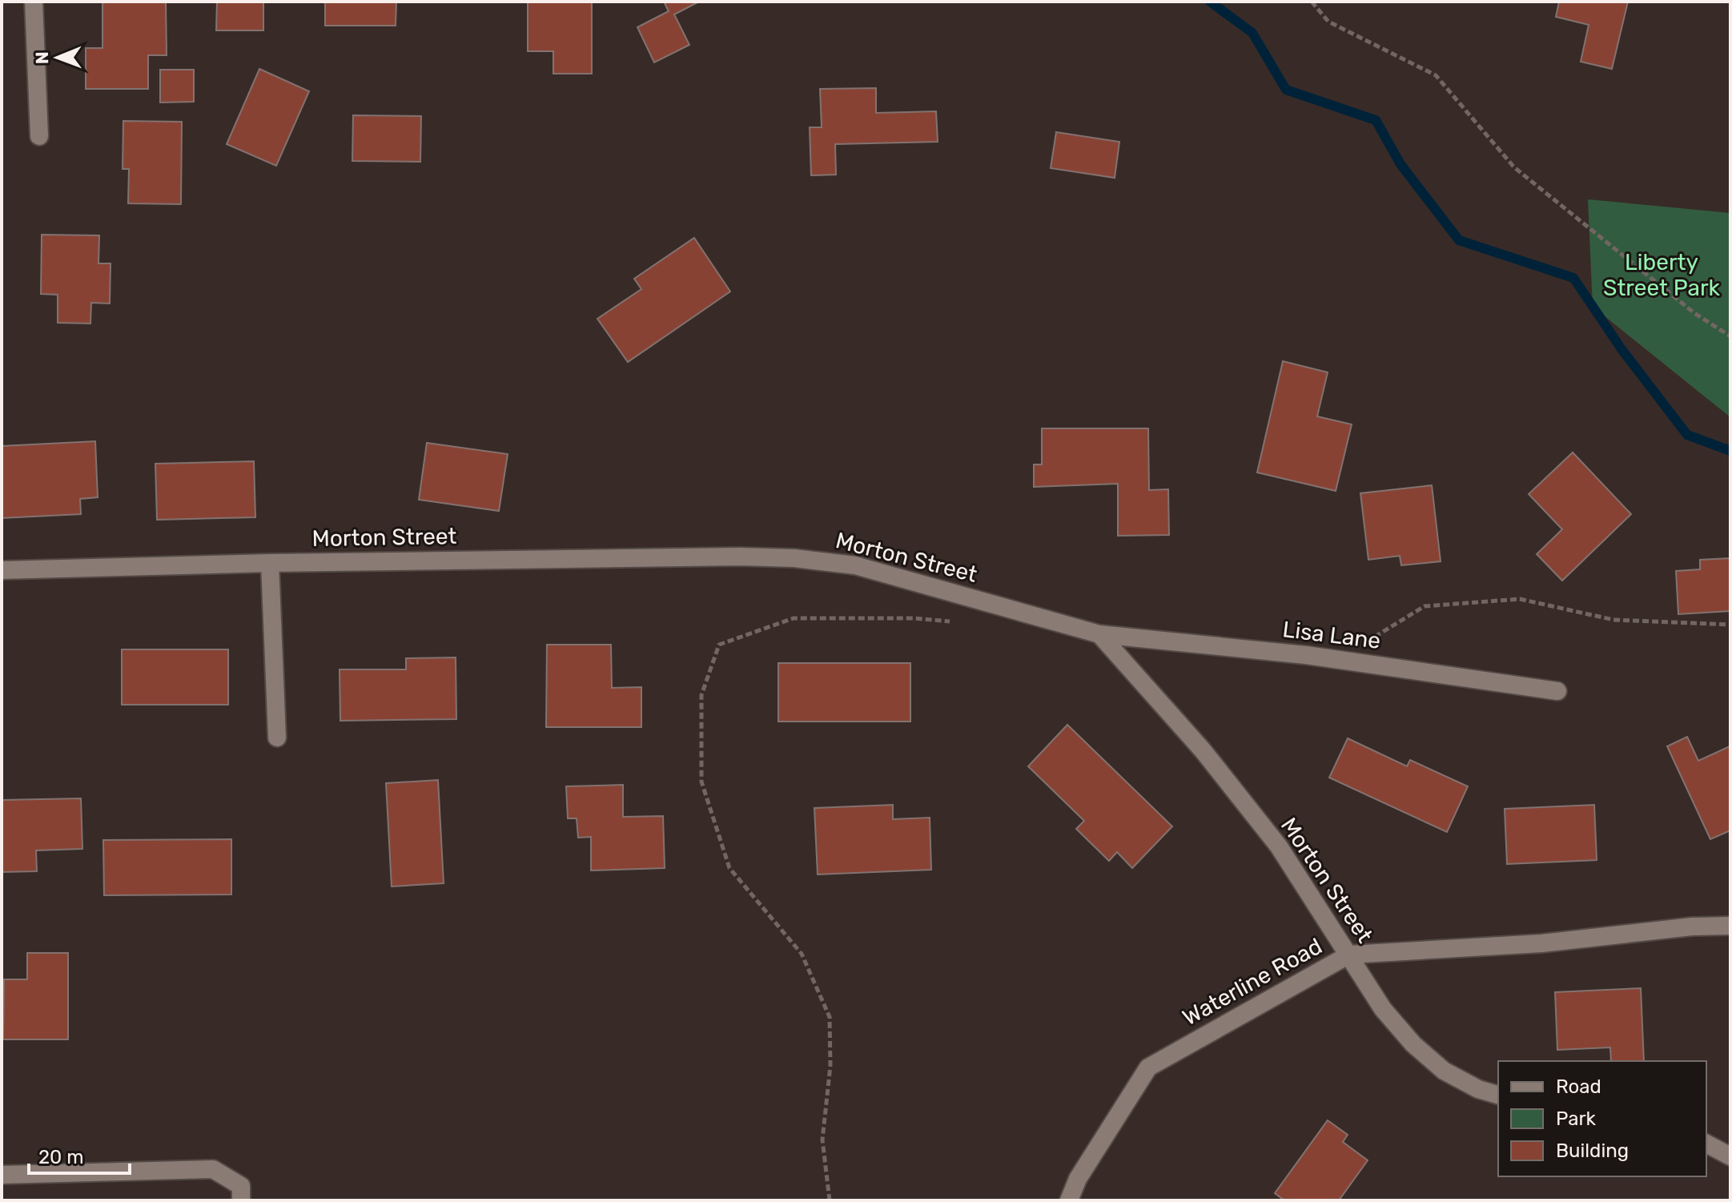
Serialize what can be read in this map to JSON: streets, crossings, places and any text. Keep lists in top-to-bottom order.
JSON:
{
  "streets": {
    "street": ["Morton Street", "Lisa Lane", "Waterline Road"]
  },
  "crossings": [
    ["Morton Street", "Lisa Lane"],
    ["Morton Street", "Waterline Road"]
  ],
  "parks": ["Liberty Street Park"],
  "legend": ["Road", "Park", "Building"],
  "scale_bar": "20 m",
  "north": "left"
}
